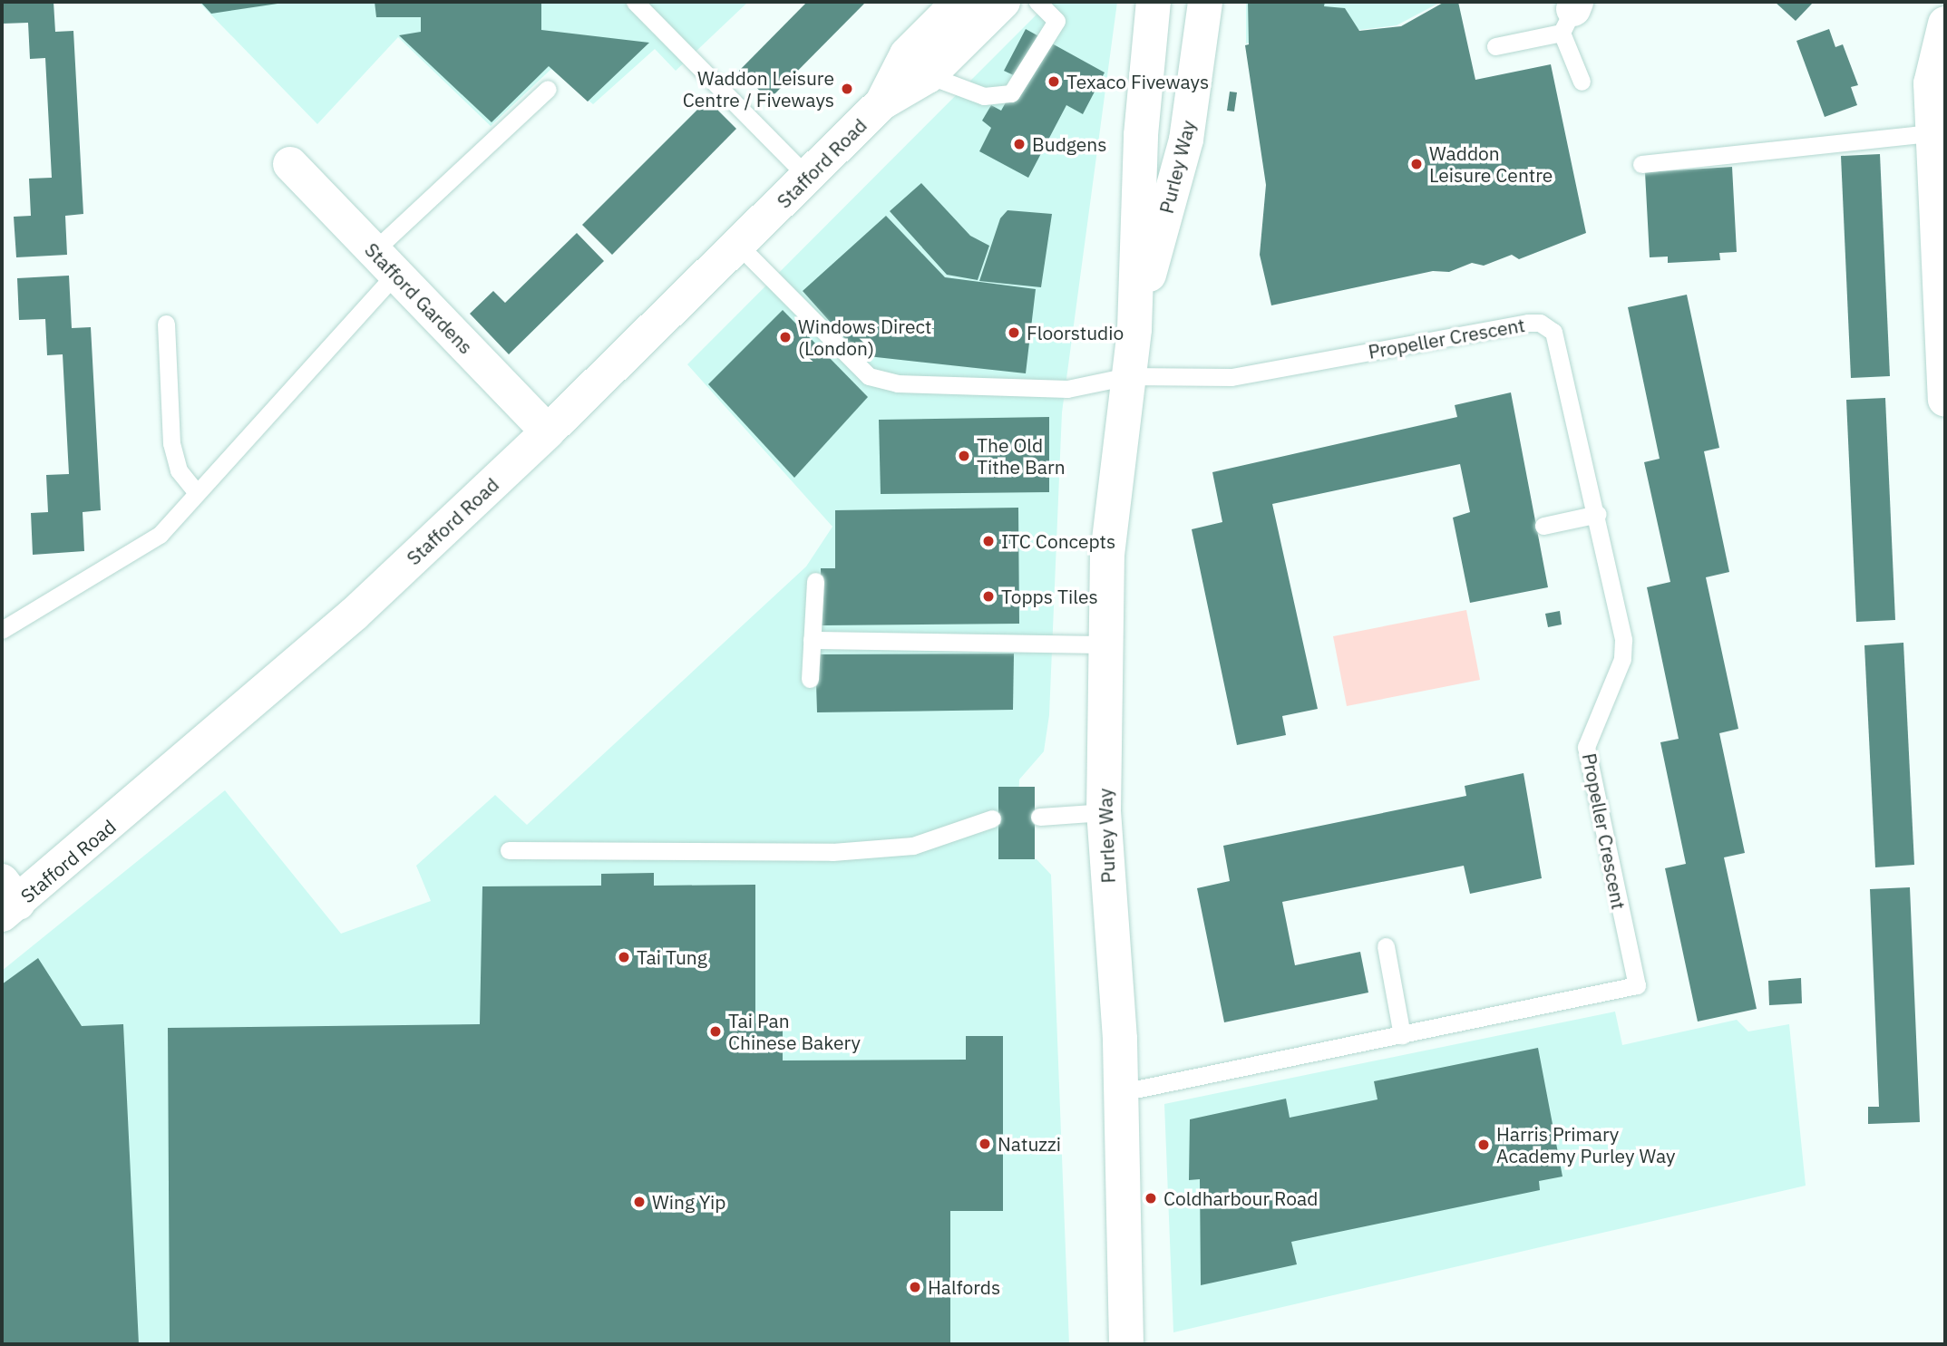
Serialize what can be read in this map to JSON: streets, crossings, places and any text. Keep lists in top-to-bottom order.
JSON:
{
  "streets": {
    "main road": ["Stafford Road", "Purley Way", "Stafford Gardens"],
    "lane": ["Propeller Crescent"]
  },
  "crossings": [
    ["Stafford Road", "Stafford Gardens"],
    ["Purley Way", "Propeller Crescent"]
  ],
  "places": [
    "Texaco Fiveways",
    "Waddon Leisure Centre / Fiveways",
    "Budgens",
    "Waddon Leisure Centre",
    "Floorstudio",
    "Windows Direct (London)",
    "The Old Tithe Barn",
    "ITC Concepts",
    "Topps Tiles",
    "Tai Tung",
    "Tai Pan Chinese Bakery",
    "Natuzzi",
    "Harris Primary Academy Purley Way",
    "Coldharbour Road",
    "Wing Yip",
    "Halfords"
  ]
}
